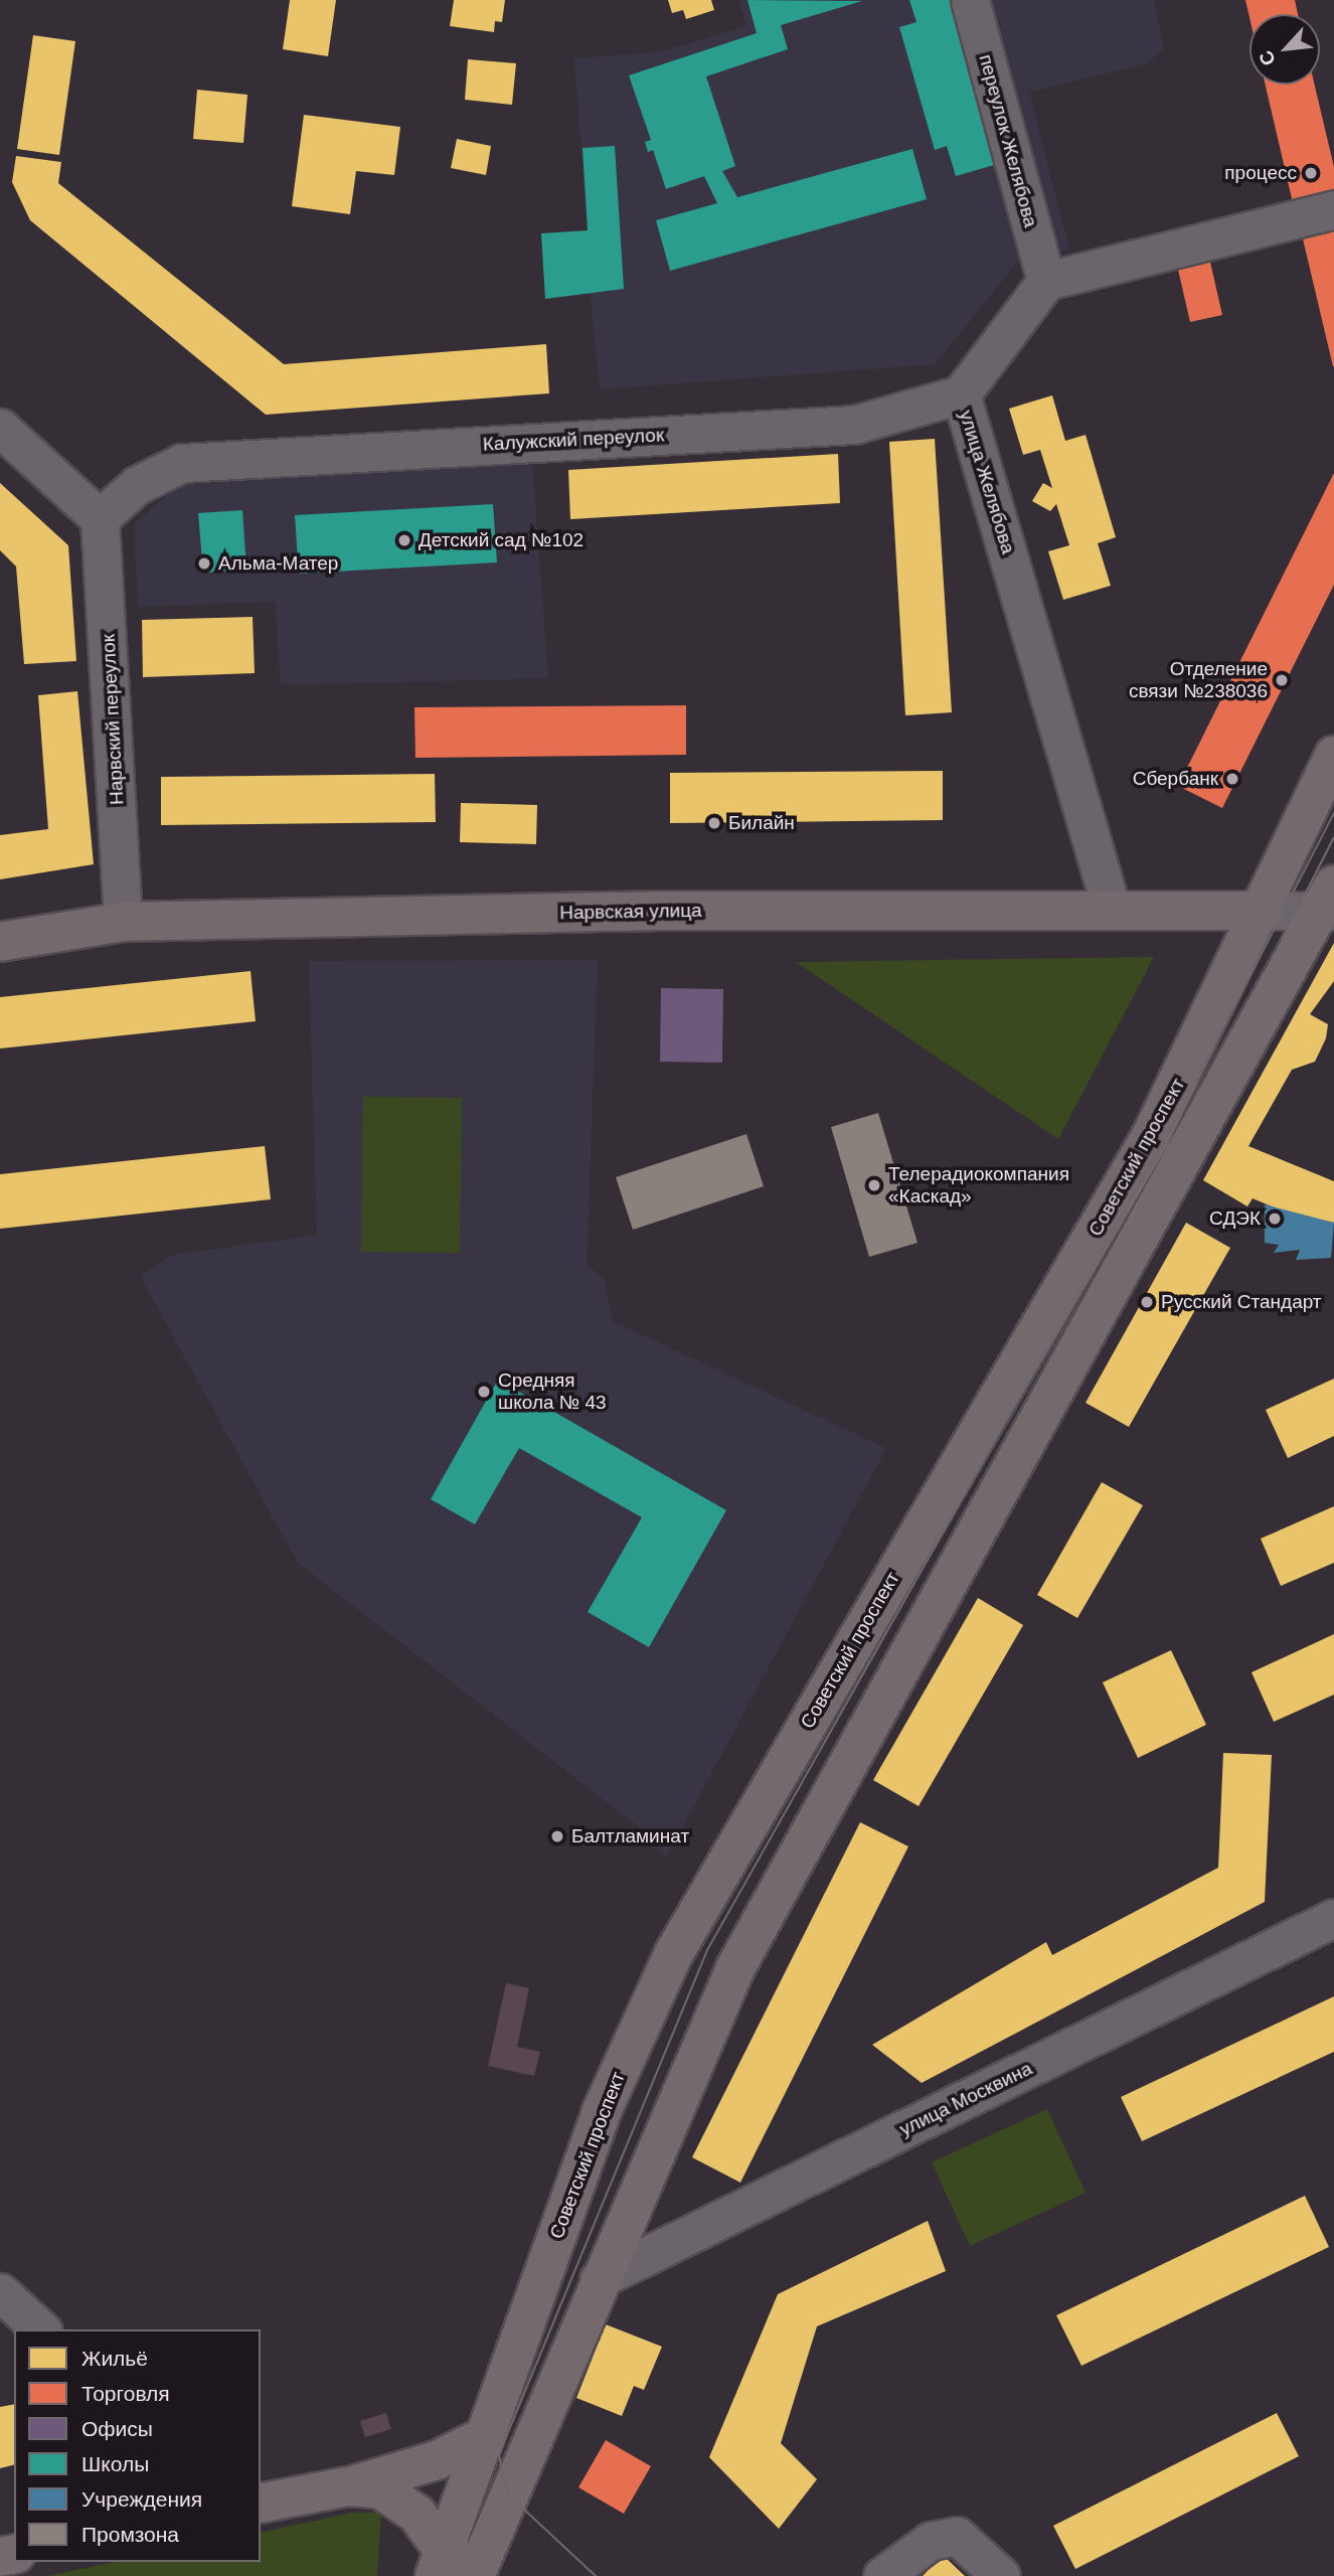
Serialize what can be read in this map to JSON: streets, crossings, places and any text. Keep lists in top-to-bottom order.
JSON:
{
  "streets": {
    "main road": ["Нарвская улица", "Советский проспект"],
    "street": [
      "переулок Желябова",
      "Калужский переулок",
      "улица Желябова",
      "Нарвский переулок",
      "улица Москвина"
    ]
  },
  "crossings": [
    ["переулок Желябова", "улица Желябова"],
    ["Калужский переулок", "улица Желябова"],
    ["Калужский переулок", "Нарвский переулок"],
    ["улица Желябова", "Нарвская улица"],
    ["Нарвский переулок", "Нарвская улица"],
    ["Нарвская улица", "Советский проспект"],
    ["Советский проспект", "улица Москвина"]
  ],
  "places": [
    "процесс",
    "Детский сад №102",
    "Альма-Матер",
    "Отделение связи №238036",
    "Сбербанк",
    "Билайн",
    "Телерадиокомпания «Каскад»",
    "СДЭК",
    "Русский Стандарт",
    "Средняя школа № 43",
    "Балтламинат"
  ],
  "legend": [
    "Жильё",
    "Торговля",
    "Офисы",
    "Школы",
    "Учреждения",
    "Промзона"
  ],
  "north": "bottom left"
}
